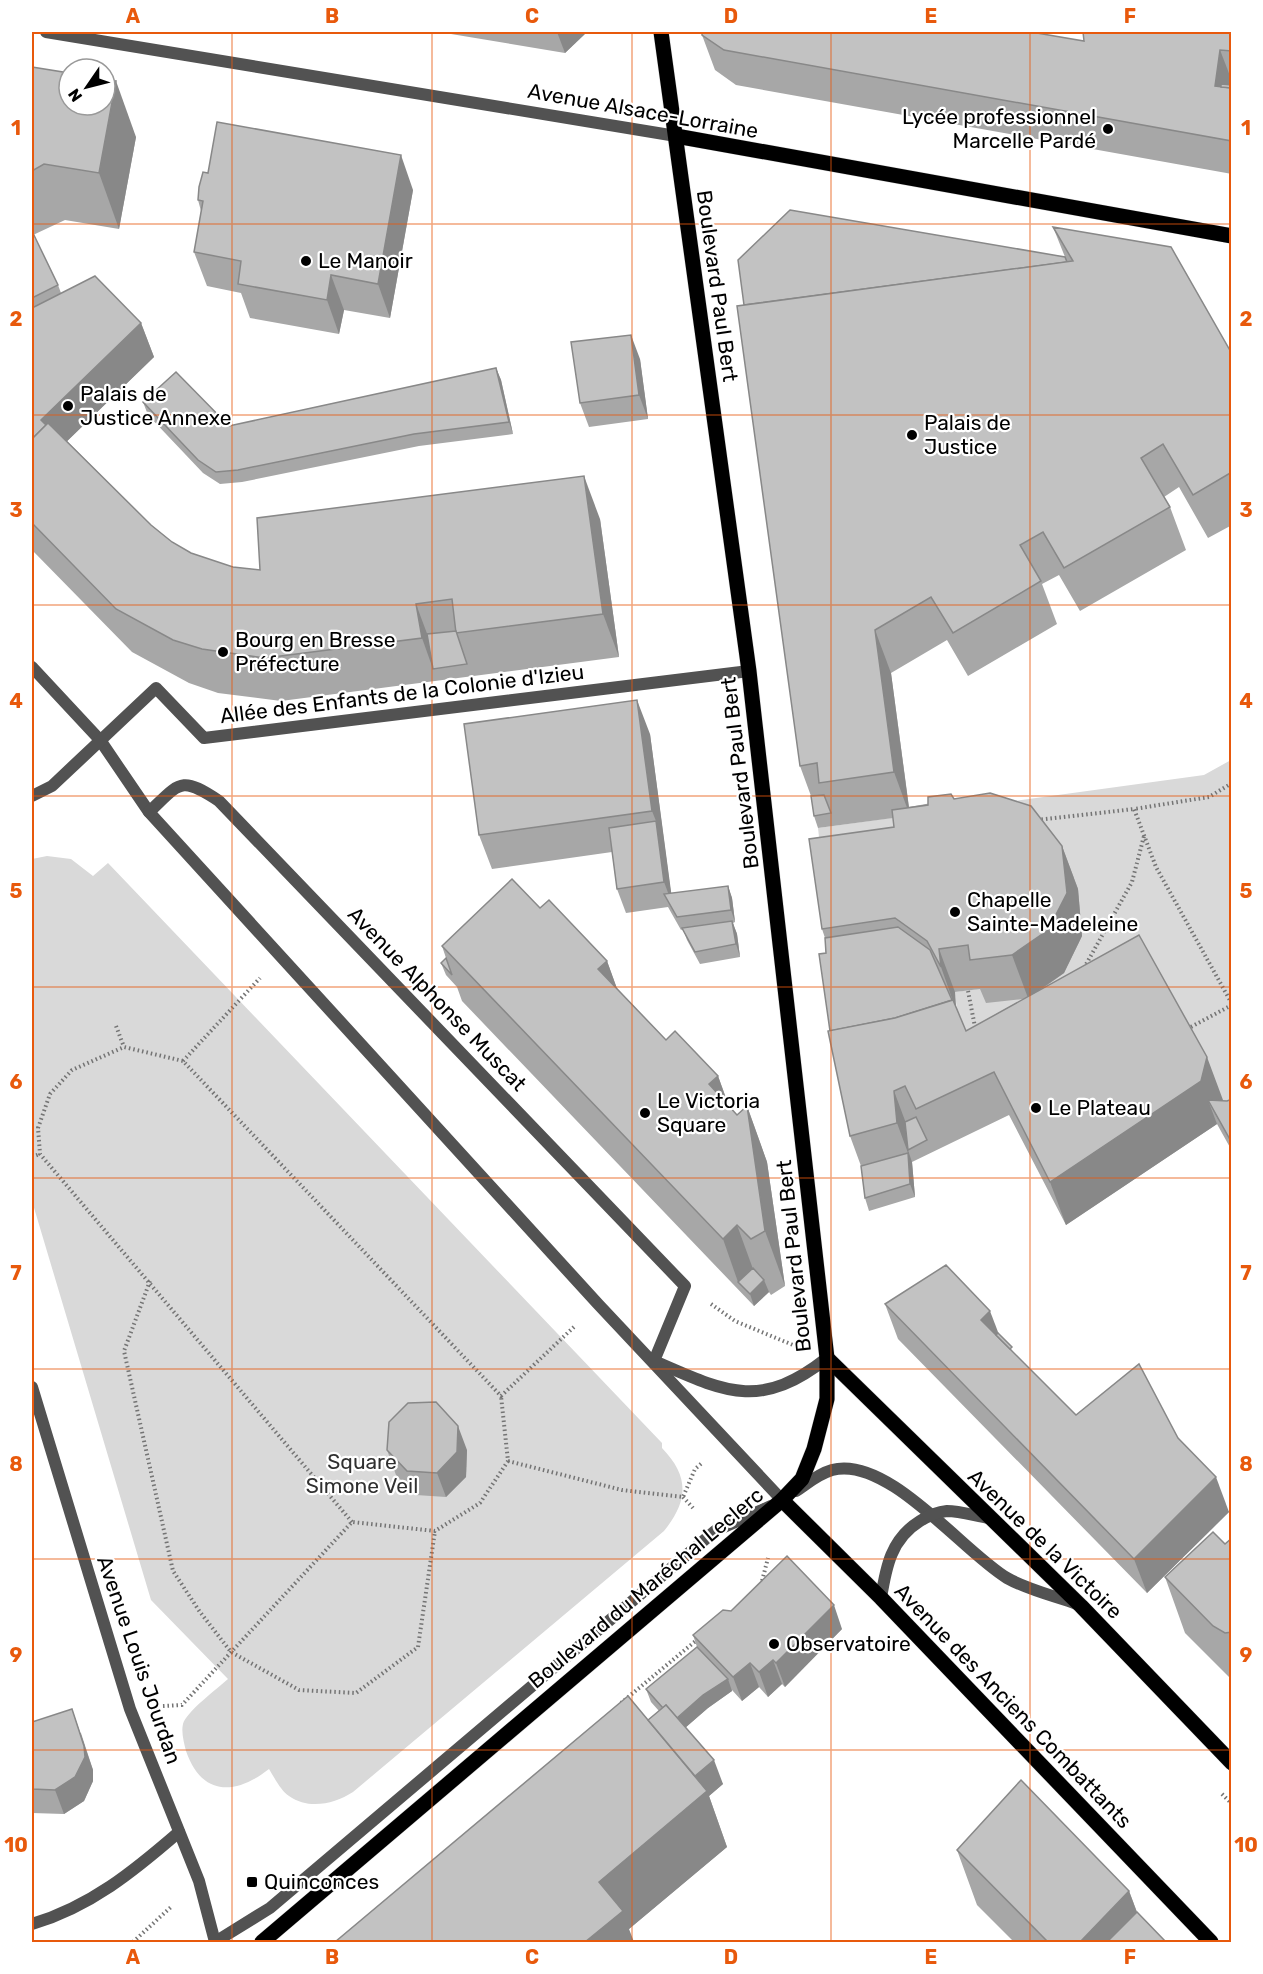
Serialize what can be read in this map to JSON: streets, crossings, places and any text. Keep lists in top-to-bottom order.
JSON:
{
  "streets": {
    "main road": [
      "Avenue Alsace-Lorraine",
      "Boulevard Paul Bert",
      "Avenue de la Victoire",
      "Boulevard du Maréchal Leclerc",
      "Avenue des Anciens Combattants"
    ],
    "street": ["Allée des Enfants de la Colonie d'Izieu", "Avenue Alphonse Muscat", "Avenue Louis Jourdan"]
  },
  "crossings": [
    ["Avenue Alsace-Lorraine", "Boulevard Paul Bert"],
    ["Boulevard Paul Bert", "Allée des Enfants de la Colonie d'Izieu"],
    ["Boulevard Paul Bert", "Avenue de la Victoire"],
    ["Boulevard Paul Bert", "Boulevard du Maréchal Leclerc"],
    ["Boulevard Paul Bert", "Avenue des Anciens Combattants"],
    ["Boulevard du Maréchal Leclerc", "Avenue Louis Jourdan"],
    ["Boulevard du Maréchal Leclerc", "Avenue des Anciens Combattants"]
  ],
  "parks": ["Square Simone Veil"],
  "places": {
    "other": [
      "Lycée professionnel Marcelle Pardé",
      "Le Manoir",
      "Palais de Justice Annexe",
      "Palais de Justice",
      "Bourg en Bresse Préfecture",
      "Chapelle Sainte-Madeleine",
      "Le Plateau",
      "Le Victoria Square",
      "Observatoire"
    ],
    "transit": ["Quinconces"]
  },
  "north": "bottom left",
  "grid": {
    "columns": [
      "A",
      "B",
      "C",
      "D",
      "E",
      "F"
    ],
    "rows": [
      "1",
      "2",
      "3",
      "4",
      "5",
      "6",
      "7",
      "8",
      "9",
      "10"
    ]
  }
}
